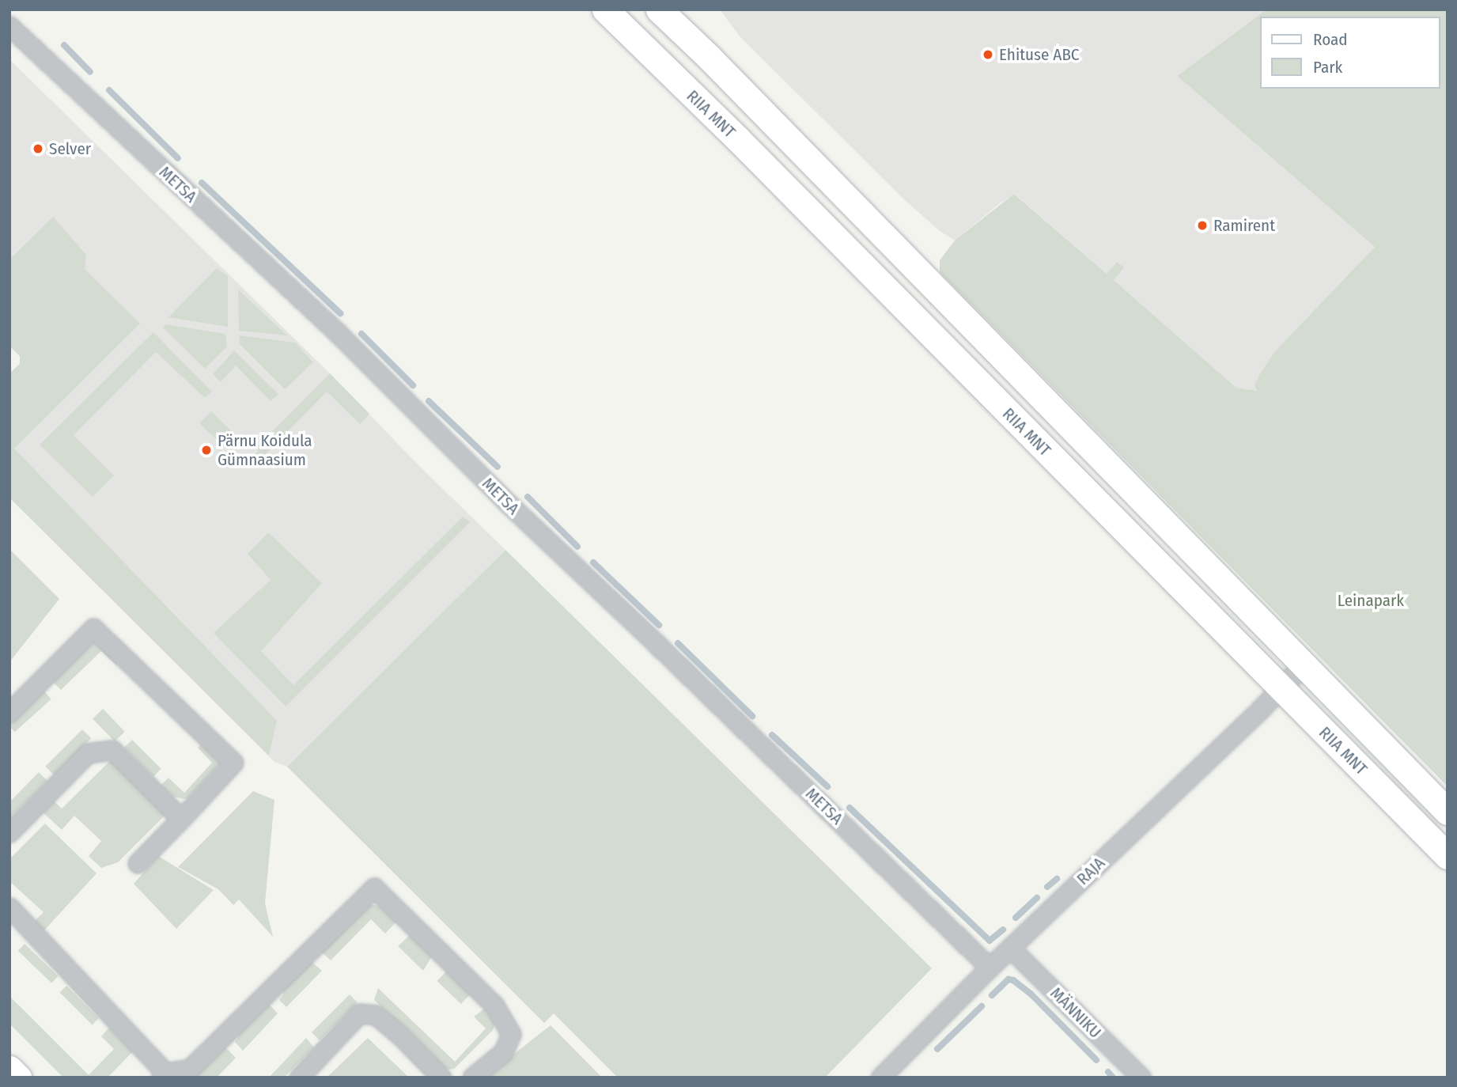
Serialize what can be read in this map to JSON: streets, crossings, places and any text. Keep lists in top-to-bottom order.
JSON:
{
  "streets": {
    "main road": ["RIIA MNT"],
    "street": ["METSA", "RAJA", "MÄNNIKU"]
  },
  "crossings": [
    ["RIIA MNT", "RAJA"],
    ["METSA", "RAJA"],
    ["RAJA", "MÄNNIKU"]
  ],
  "parks": ["Leinapark"],
  "places": [
    "Ehituse ABC",
    "Selver",
    "Ramirent",
    "Pärnu Koidula Gümnaasium"
  ],
  "legend": ["Road", "Park"]
}
